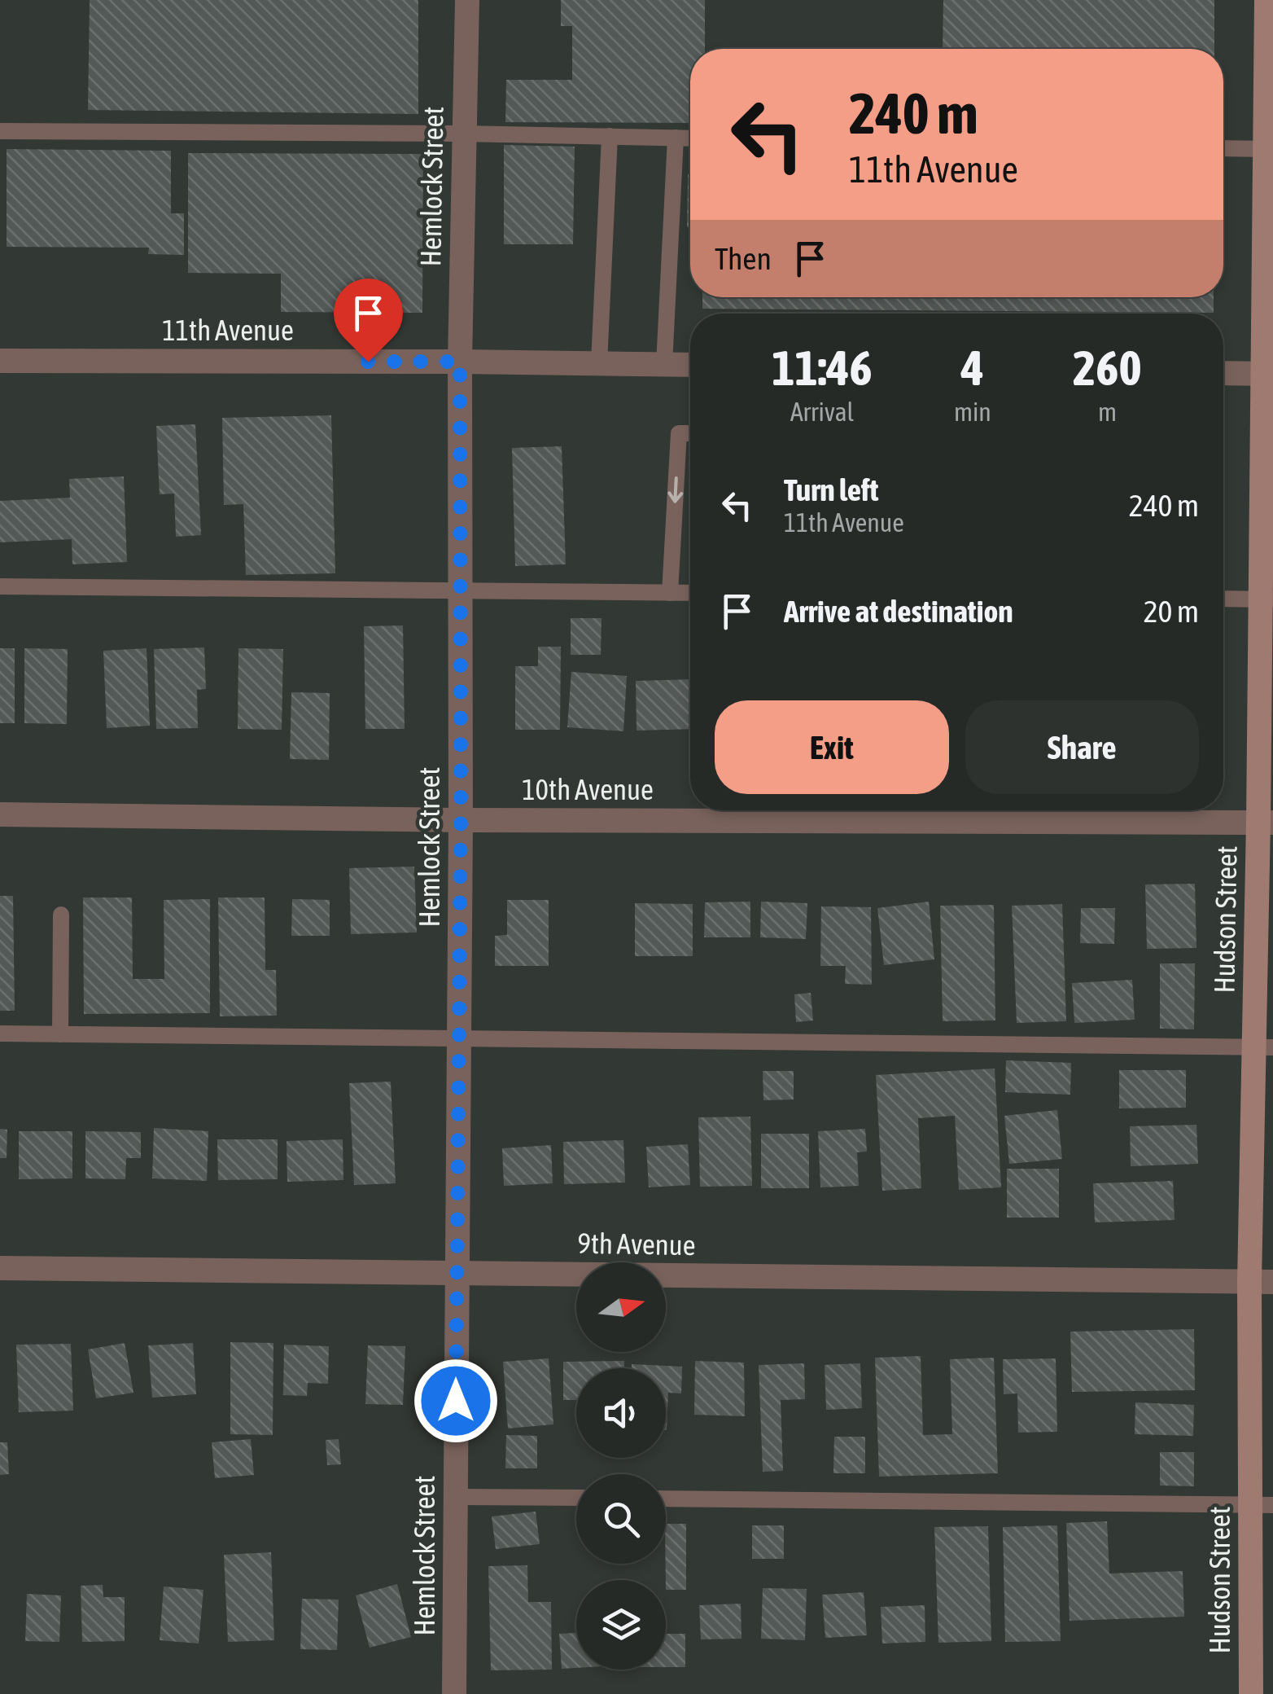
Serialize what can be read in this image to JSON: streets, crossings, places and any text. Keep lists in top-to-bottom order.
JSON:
{
  "streets": {
    "street": [
      "Hemlock Street",
      "11th Avenue",
      "10th Avenue",
      "Hudson Street",
      "9th Avenue"
    ]
  },
  "crossings": [
    ["Hemlock Street", "11th Avenue"],
    ["Hemlock Street", "10th Avenue"],
    ["Hemlock Street", "9th Avenue"],
    ["10th Avenue", "Hudson Street"],
    ["Hudson Street", "9th Avenue"]
  ],
  "north": "right",
  "page": {
    "turn": ["240 m", "11th Avenue"],
    "then": "Then",
    "eta": [
      "11:46",
      "Arrival",
      "4",
      "min",
      "260",
      "m"
    ],
    "list": [
      {
        "name": "Turn left",
        "note": "11th Avenue",
        "value": "240 m"
      },
      {
        "name": "Arrive at destination",
        "value": "20 m"
      }
    ],
    "buttons": ["Exit", "Share"]
  }
}
